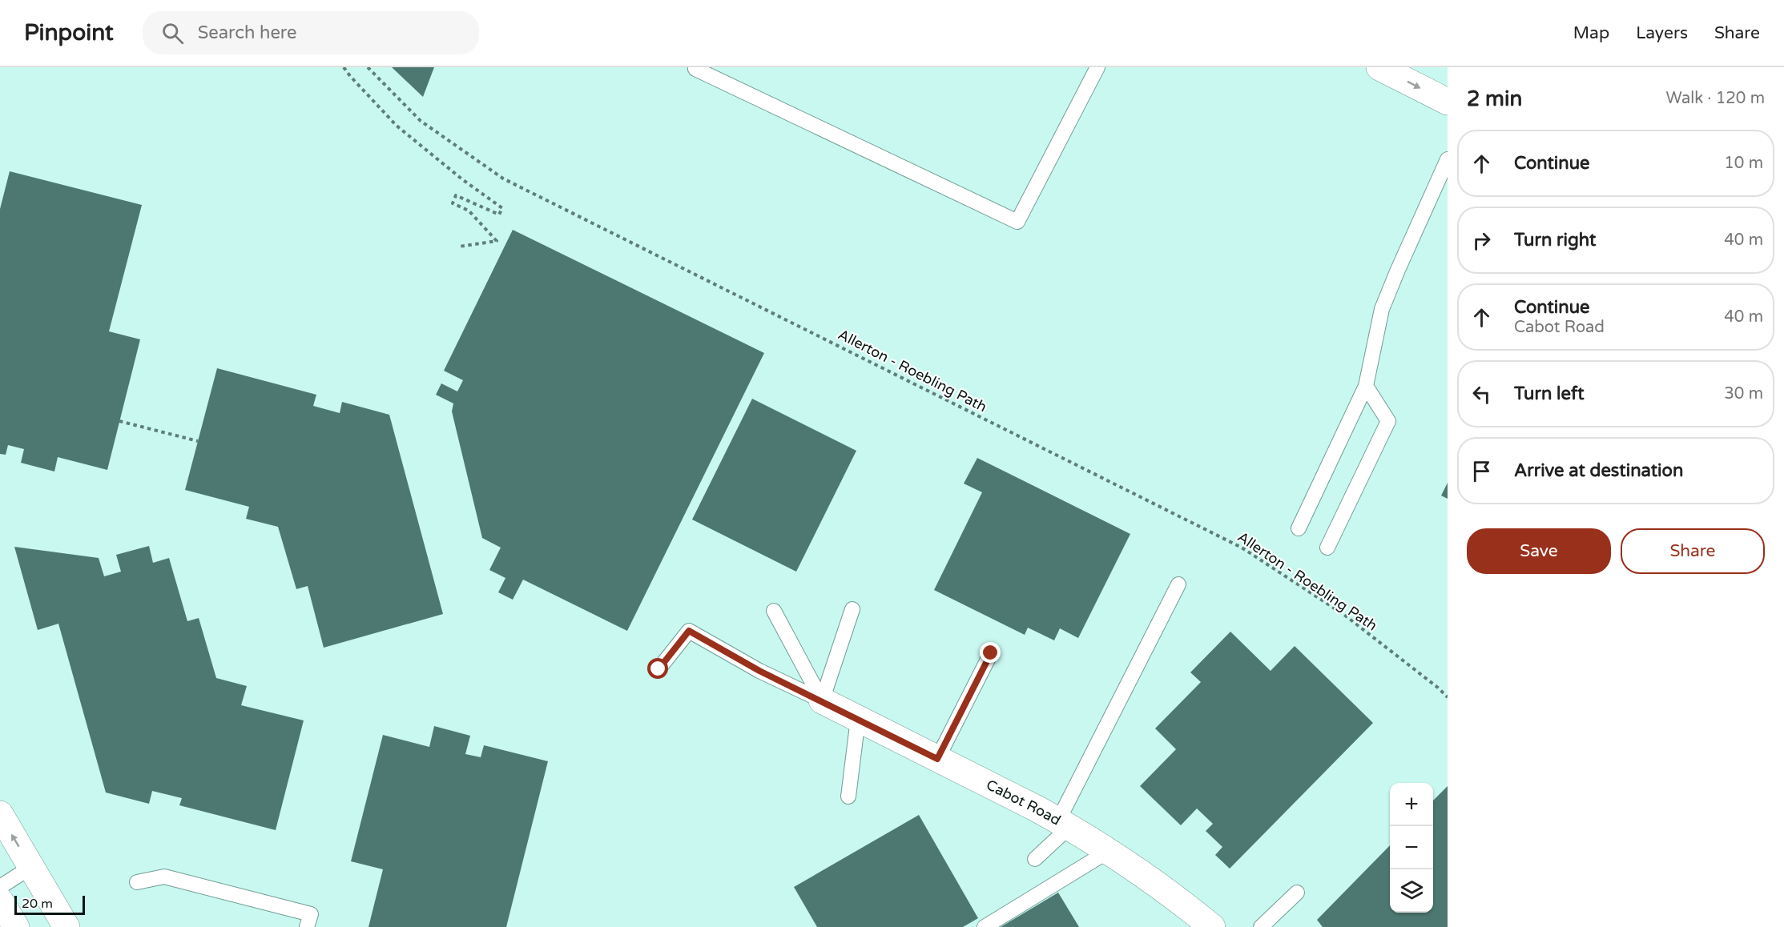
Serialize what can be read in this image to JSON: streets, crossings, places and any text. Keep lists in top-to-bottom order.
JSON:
{
  "streets": {
    "street": ["Cabot Road"],
    "path": ["Allerton - Roebling Path"]
  },
  "scale_bar": "20 m",
  "page": {
    "header": "Pinpoint",
    "search": "Search here",
    "nav": ["Map", "Layers", "Share"],
    "heading": ["2 min", "Walk · 120 m"],
    "list": [
      ["Continue", "10 m"],
      ["Turn right", "40 m"],
      ["Continue", "Cabot Road", "40 m"],
      ["Turn left", "30 m"],
      "Arrive at destination"
    ],
    "buttons": ["Save", "Share"],
    "map_buttons": ["+", "−"],
    "scale": "20 m"
  }
}
